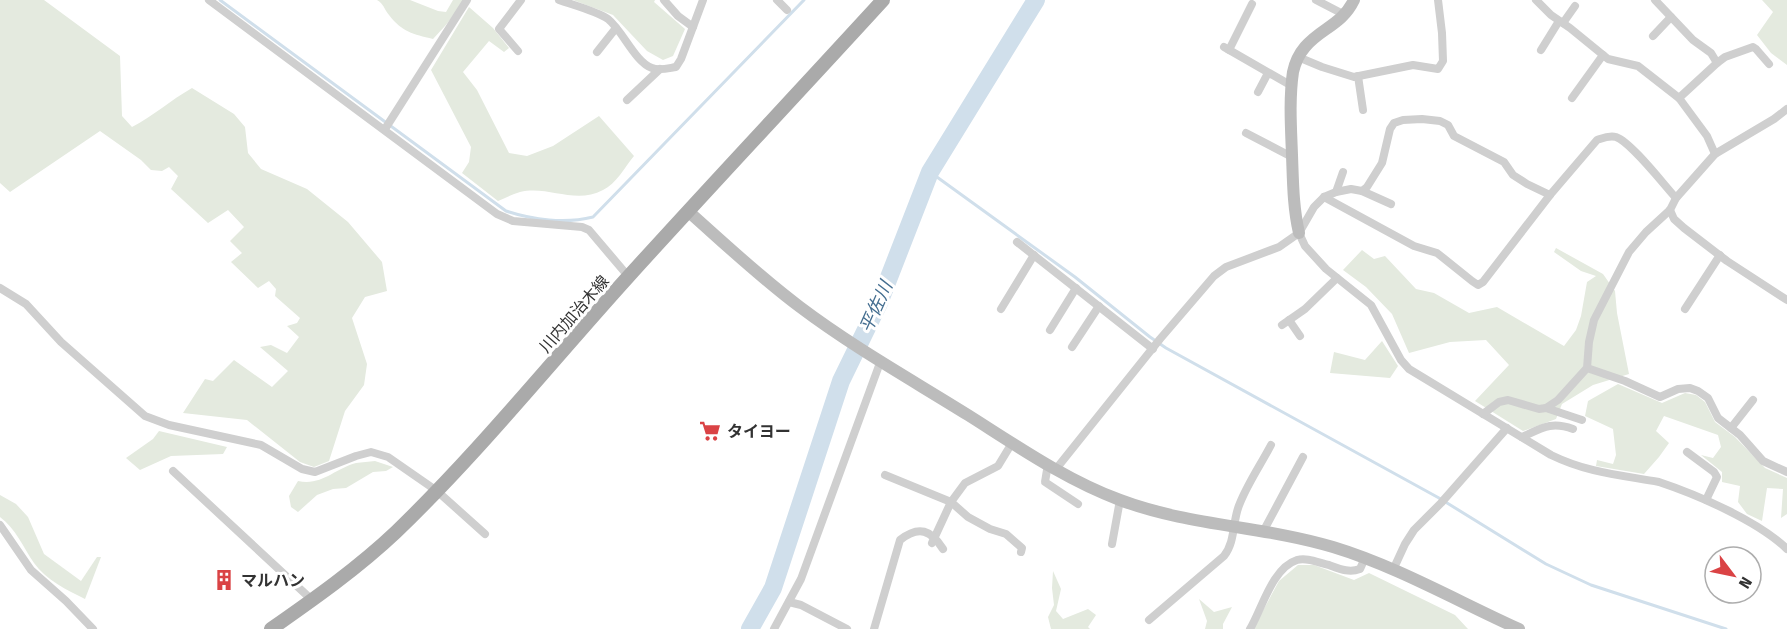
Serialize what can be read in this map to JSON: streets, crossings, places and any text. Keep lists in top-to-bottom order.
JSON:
{
  "streets": {
    "main road": ["川内加治木線"]
  },
  "water": ["平佐川"],
  "places": {
    "supermarket": ["タイヨー"],
    "building": ["マルハン"]
  },
  "north": "bottom right"
}
